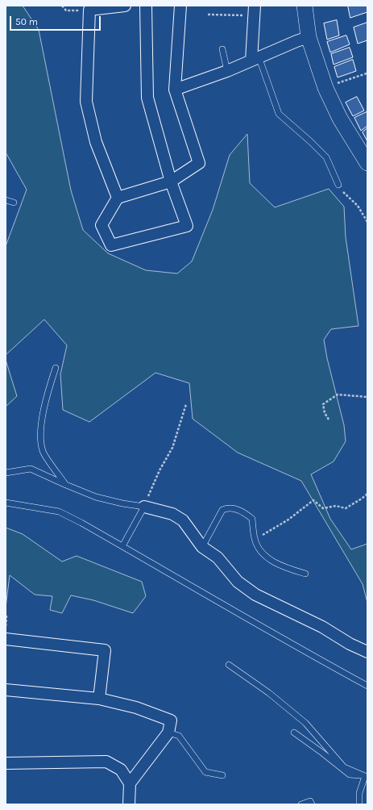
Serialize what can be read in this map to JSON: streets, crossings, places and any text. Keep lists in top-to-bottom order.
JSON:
{
  "scale_bar": "50 m"
}
